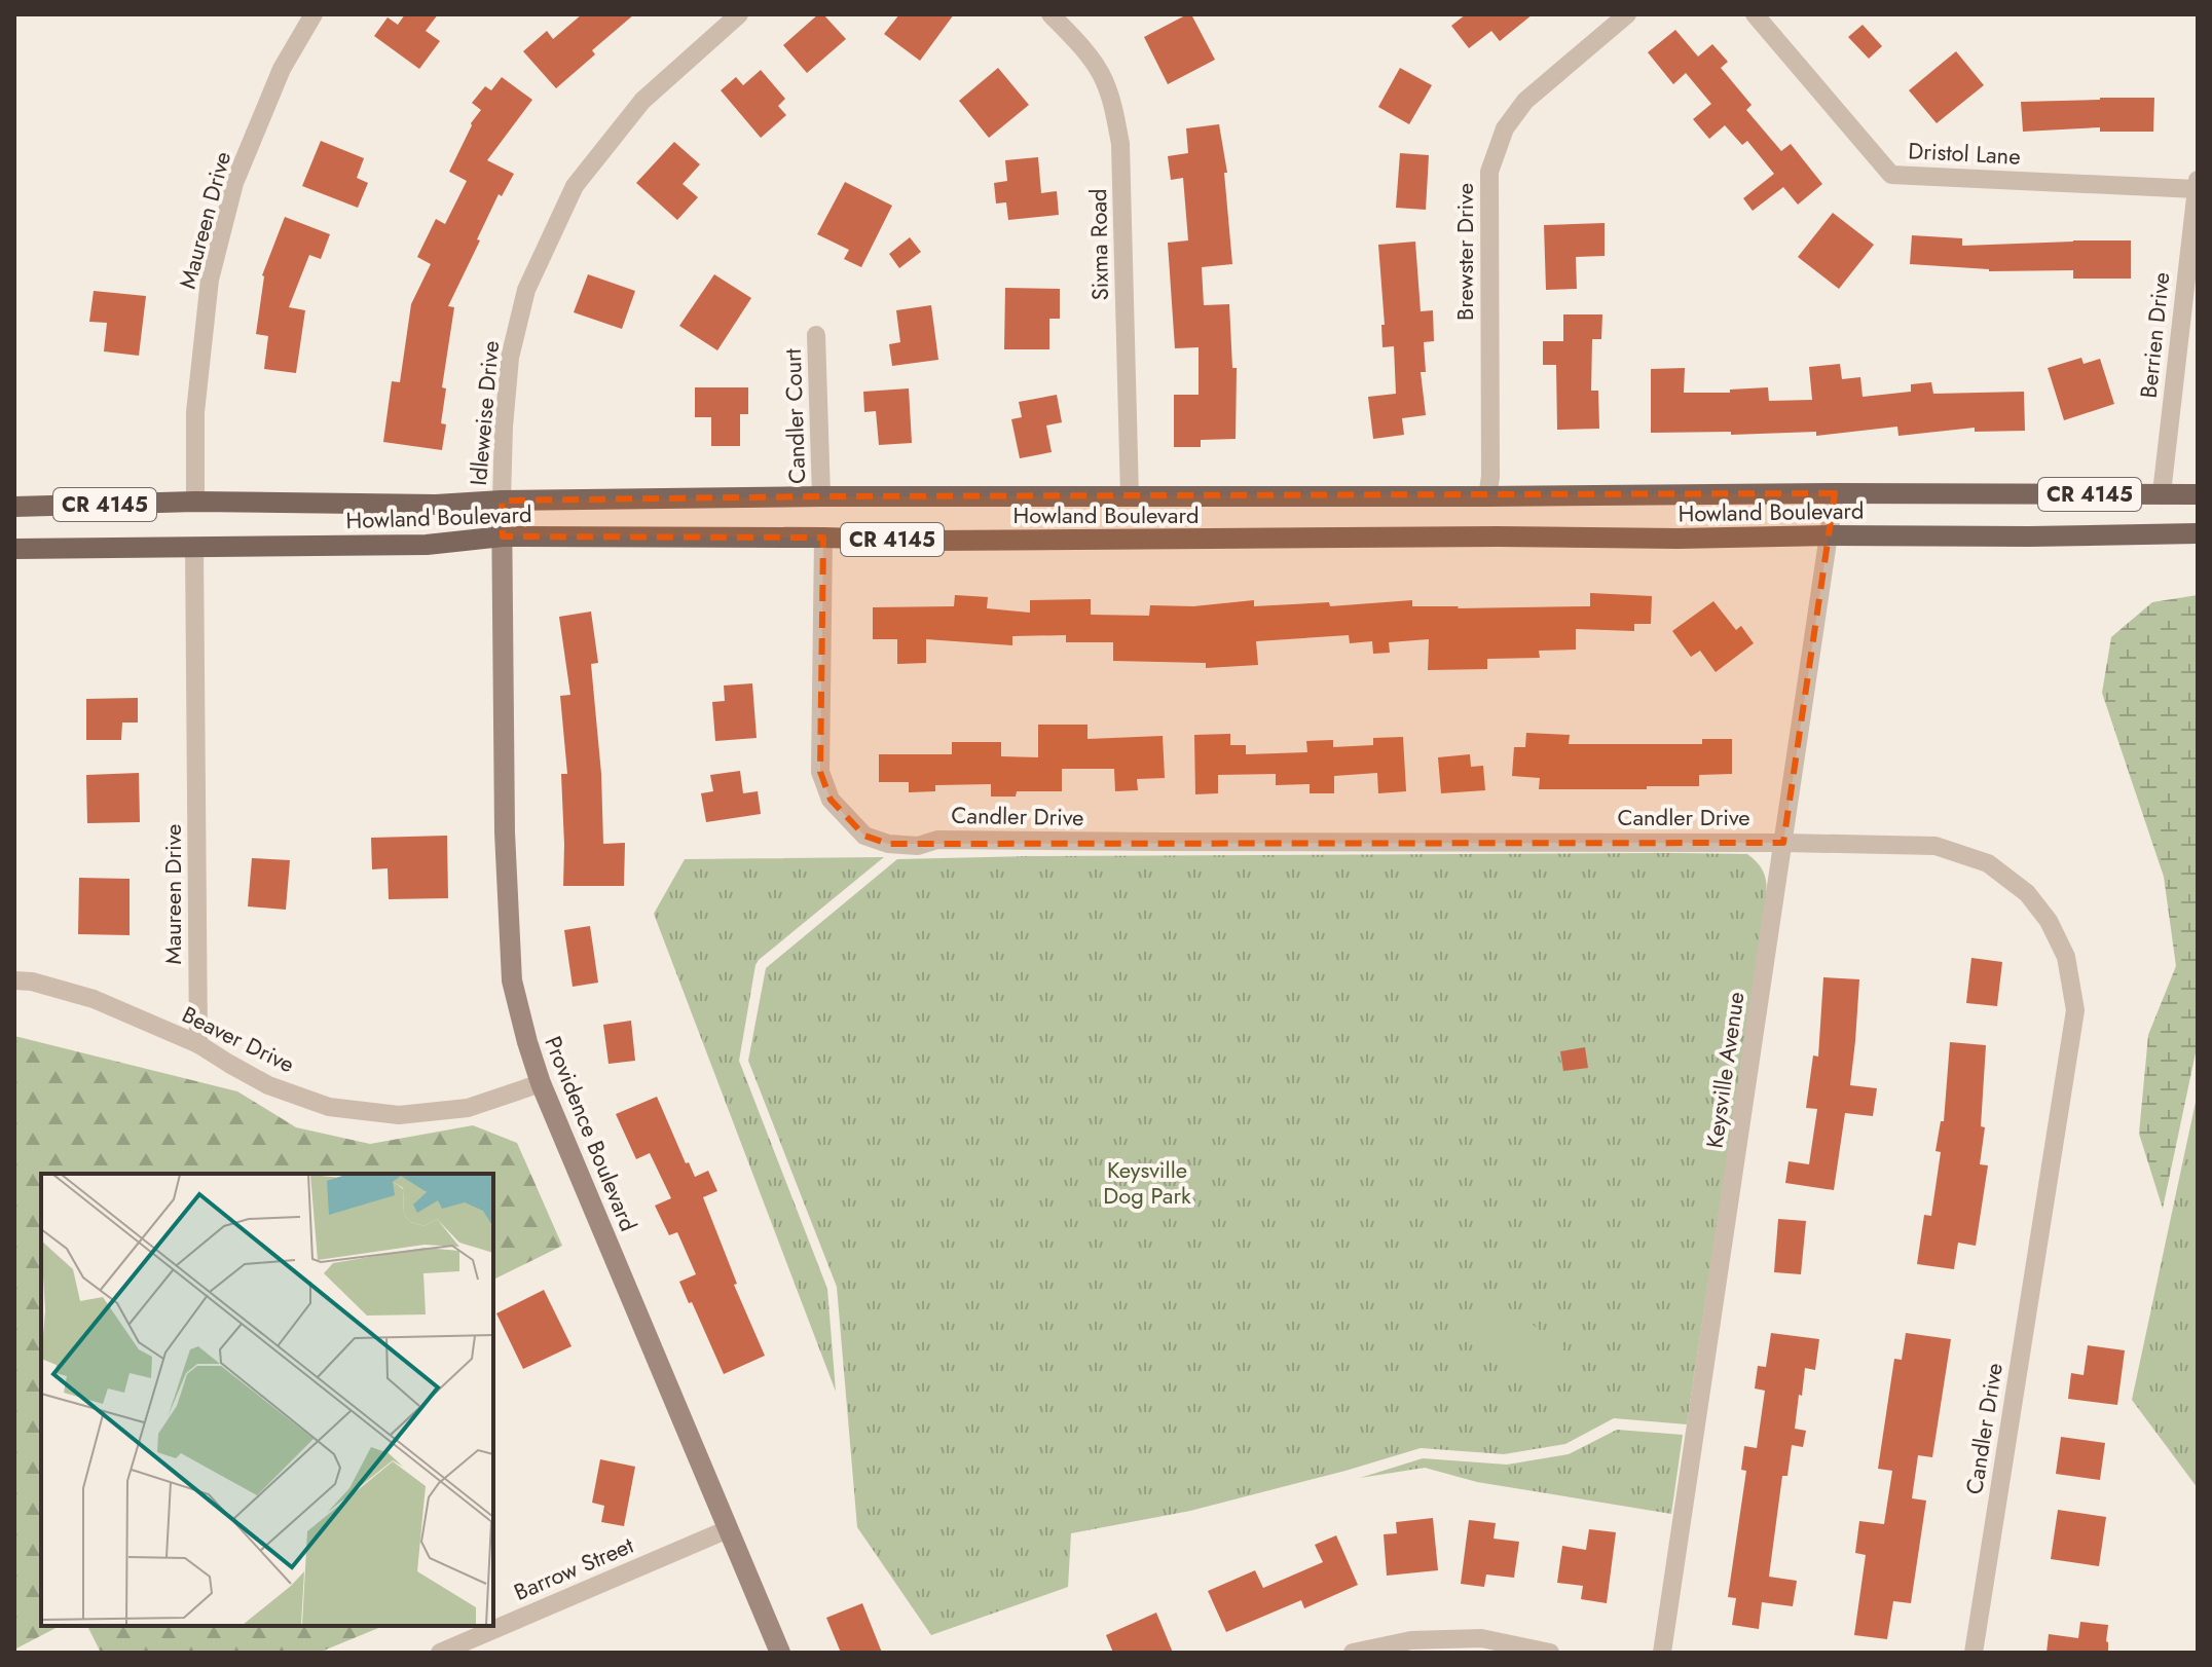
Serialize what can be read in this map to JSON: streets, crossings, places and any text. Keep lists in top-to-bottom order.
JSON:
{
  "streets": {
    "main road": ["CR 4145", "Howland Boulevard", "Providence Boulevard"],
    "street": [
      "Dristol Lane",
      "Maureen Drive",
      "Sixma Road",
      "Brewster Drive",
      "Berrien Drive",
      "Idleweise Drive",
      "Candler Court",
      "Candler Drive",
      "Beaver Drive",
      "Keysville Avenue",
      "Barrow Street"
    ]
  },
  "crossings": [
    ["Dristol Lane", "Berrien Drive"],
    ["Maureen Drive", "Howland Boulevard"],
    ["Maureen Drive", "Beaver Drive"],
    ["Sixma Road", "Howland Boulevard"],
    ["Brewster Drive", "Howland Boulevard"],
    ["Berrien Drive", "Howland Boulevard"],
    ["Idleweise Drive", "Howland Boulevard"],
    ["Idleweise Drive", "Providence Boulevard"],
    ["Candler Court", "Howland Boulevard"],
    ["Howland Boulevard", "Candler Drive"],
    ["Howland Boulevard", "Keysville Avenue"],
    ["Howland Boulevard", "Providence Boulevard"],
    ["Candler Drive", "Keysville Avenue"],
    ["Beaver Drive", "Providence Boulevard"],
    ["Providence Boulevard", "Barrow Street"]
  ],
  "parks": ["Keysville Dog Park"]
}
